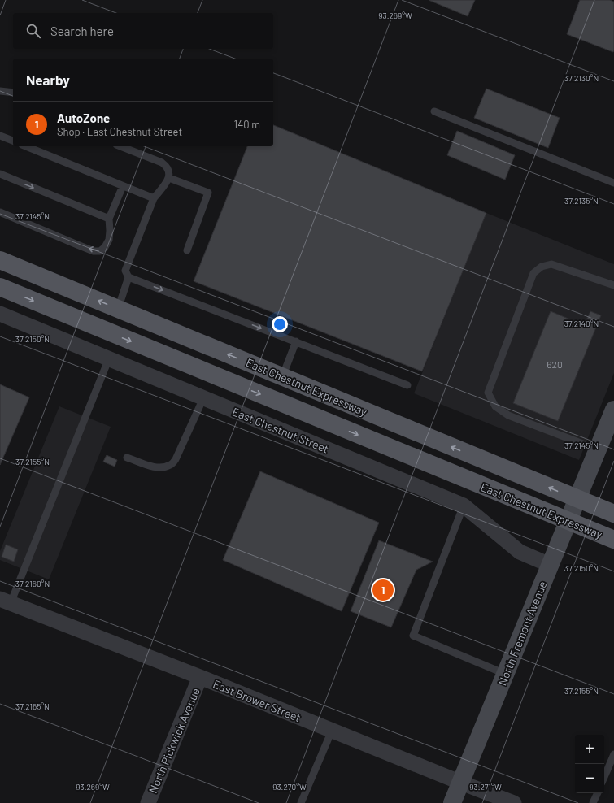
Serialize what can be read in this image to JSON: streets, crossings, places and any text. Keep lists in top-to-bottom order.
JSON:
{
  "streets": {
    "main road": ["East Chestnut Expressway"],
    "street": [
      "East Chestnut Street",
      "North Fremont Avenue",
      "East Brower Street",
      "North Pickwick Avenue"
    ]
  },
  "crossings": [
    ["East Chestnut Expressway", "North Fremont Avenue"],
    ["East Chestnut Street", "North Fremont Avenue"],
    ["North Fremont Avenue", "East Brower Street"],
    ["East Brower Street", "North Pickwick Avenue"]
  ],
  "house_numbers": ["620"],
  "page": {
    "search": "Search here",
    "heading": "Nearby",
    "list": [
      {
        "mark": "1",
        "name": "AutoZone",
        "note": "Shop · East Chestnut Street",
        "value": "140 m"
      }
    ],
    "pins": "1",
    "map_buttons": ["+", "−"]
  },
  "coordinates": [
    "93.269°W",
    "37.2130°N",
    "37.2135°N",
    "37.2145°N",
    "37.2140°N",
    "37.2150°N",
    "37.2155°N",
    "37.2160°N",
    "37.2165°N",
    "93.270°W",
    "93.271°W"
  ]
}
